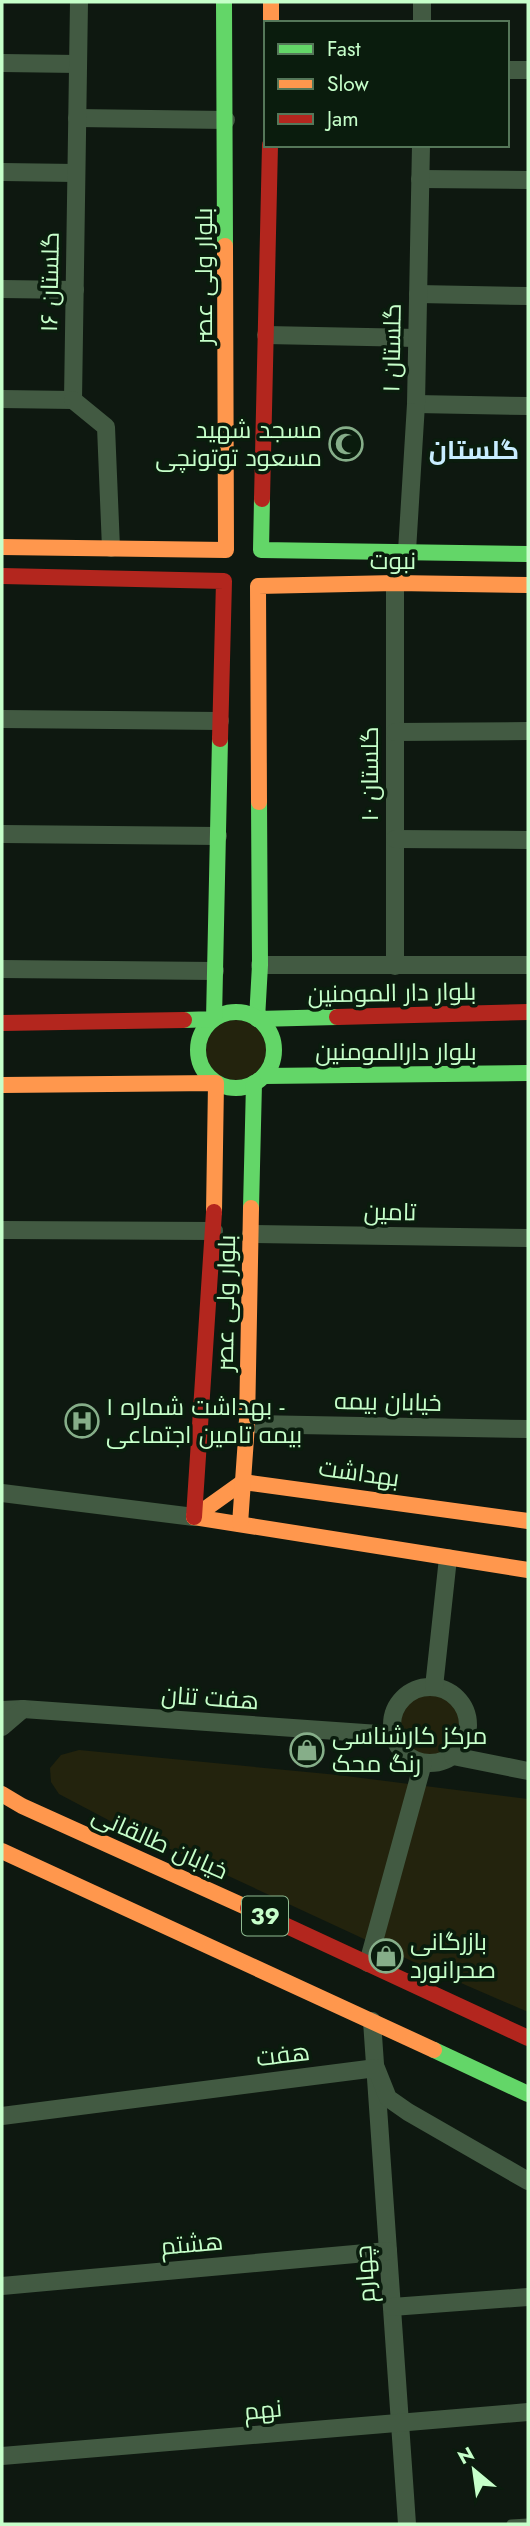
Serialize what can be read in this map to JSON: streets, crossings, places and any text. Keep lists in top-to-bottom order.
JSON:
{
  "streets": {
    "main road": [
      "بلوار ولی عصر",
      "نبوت",
      "بلوار دار المومنین",
      "بلوار دارالمومنین",
      "بهداشت",
      "خیابان طالقانی",
      "39"
    ],
    "street": [
      "گلستان ۱۶",
      "گلستان ۱",
      "گلستان ۱۰",
      "تامین",
      "خیابان بیمه",
      "هفت تنان",
      "هفت",
      "هشتم",
      "چهارم",
      "نهم"
    ]
  },
  "crossings": [
    ["بلوار ولی عصر", "نبوت"],
    ["بلوار ولی عصر", "بلوار دار المومنین"],
    ["بلوار ولی عصر", "بلوار دارالمومنین"],
    ["بلوار ولی عصر", "تامین"],
    ["بلوار ولی عصر", "خیابان بیمه"],
    ["بلوار ولی عصر", "بهداشت"],
    ["گلستان ۱", "نبوت"],
    ["نبوت", "گلستان ۱۰"],
    ["بلوار دار المومنین", "بلوار دارالمومنین"],
    ["39", "چهارم"],
    ["هفت", "چهارم"],
    ["هشتم", "چهارم"],
    ["چهارم", "نهم"]
  ],
  "districts": ["گلستان"],
  "places": {
    "mosque": ["مسجد شهید مسعود توتونچی"],
    "hospital": ["بهداشت شماره ۱ - بیمه تامین اجتماعی"],
    "shop": ["مرکز کارشناسی رنگ محک", "بازرگانی صحرانورد"]
  },
  "legend": ["Fast", "Slow", "Jam"],
  "north": "top left"
}
